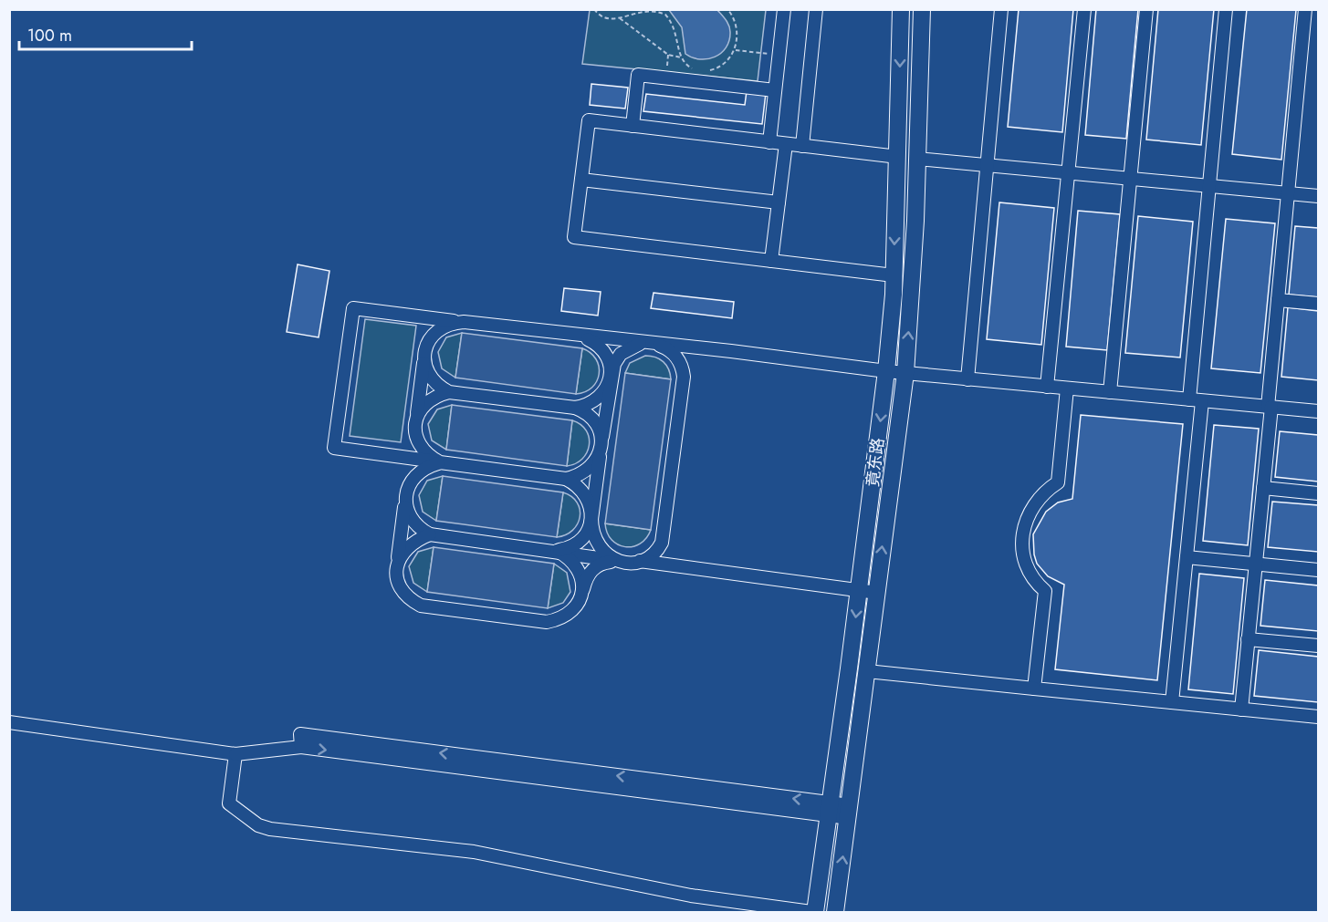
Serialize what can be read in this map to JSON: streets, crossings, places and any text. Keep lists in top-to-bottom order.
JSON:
{
  "streets": {
    "main road": ["竟东路"]
  },
  "scale_bar": "100 m"
}
